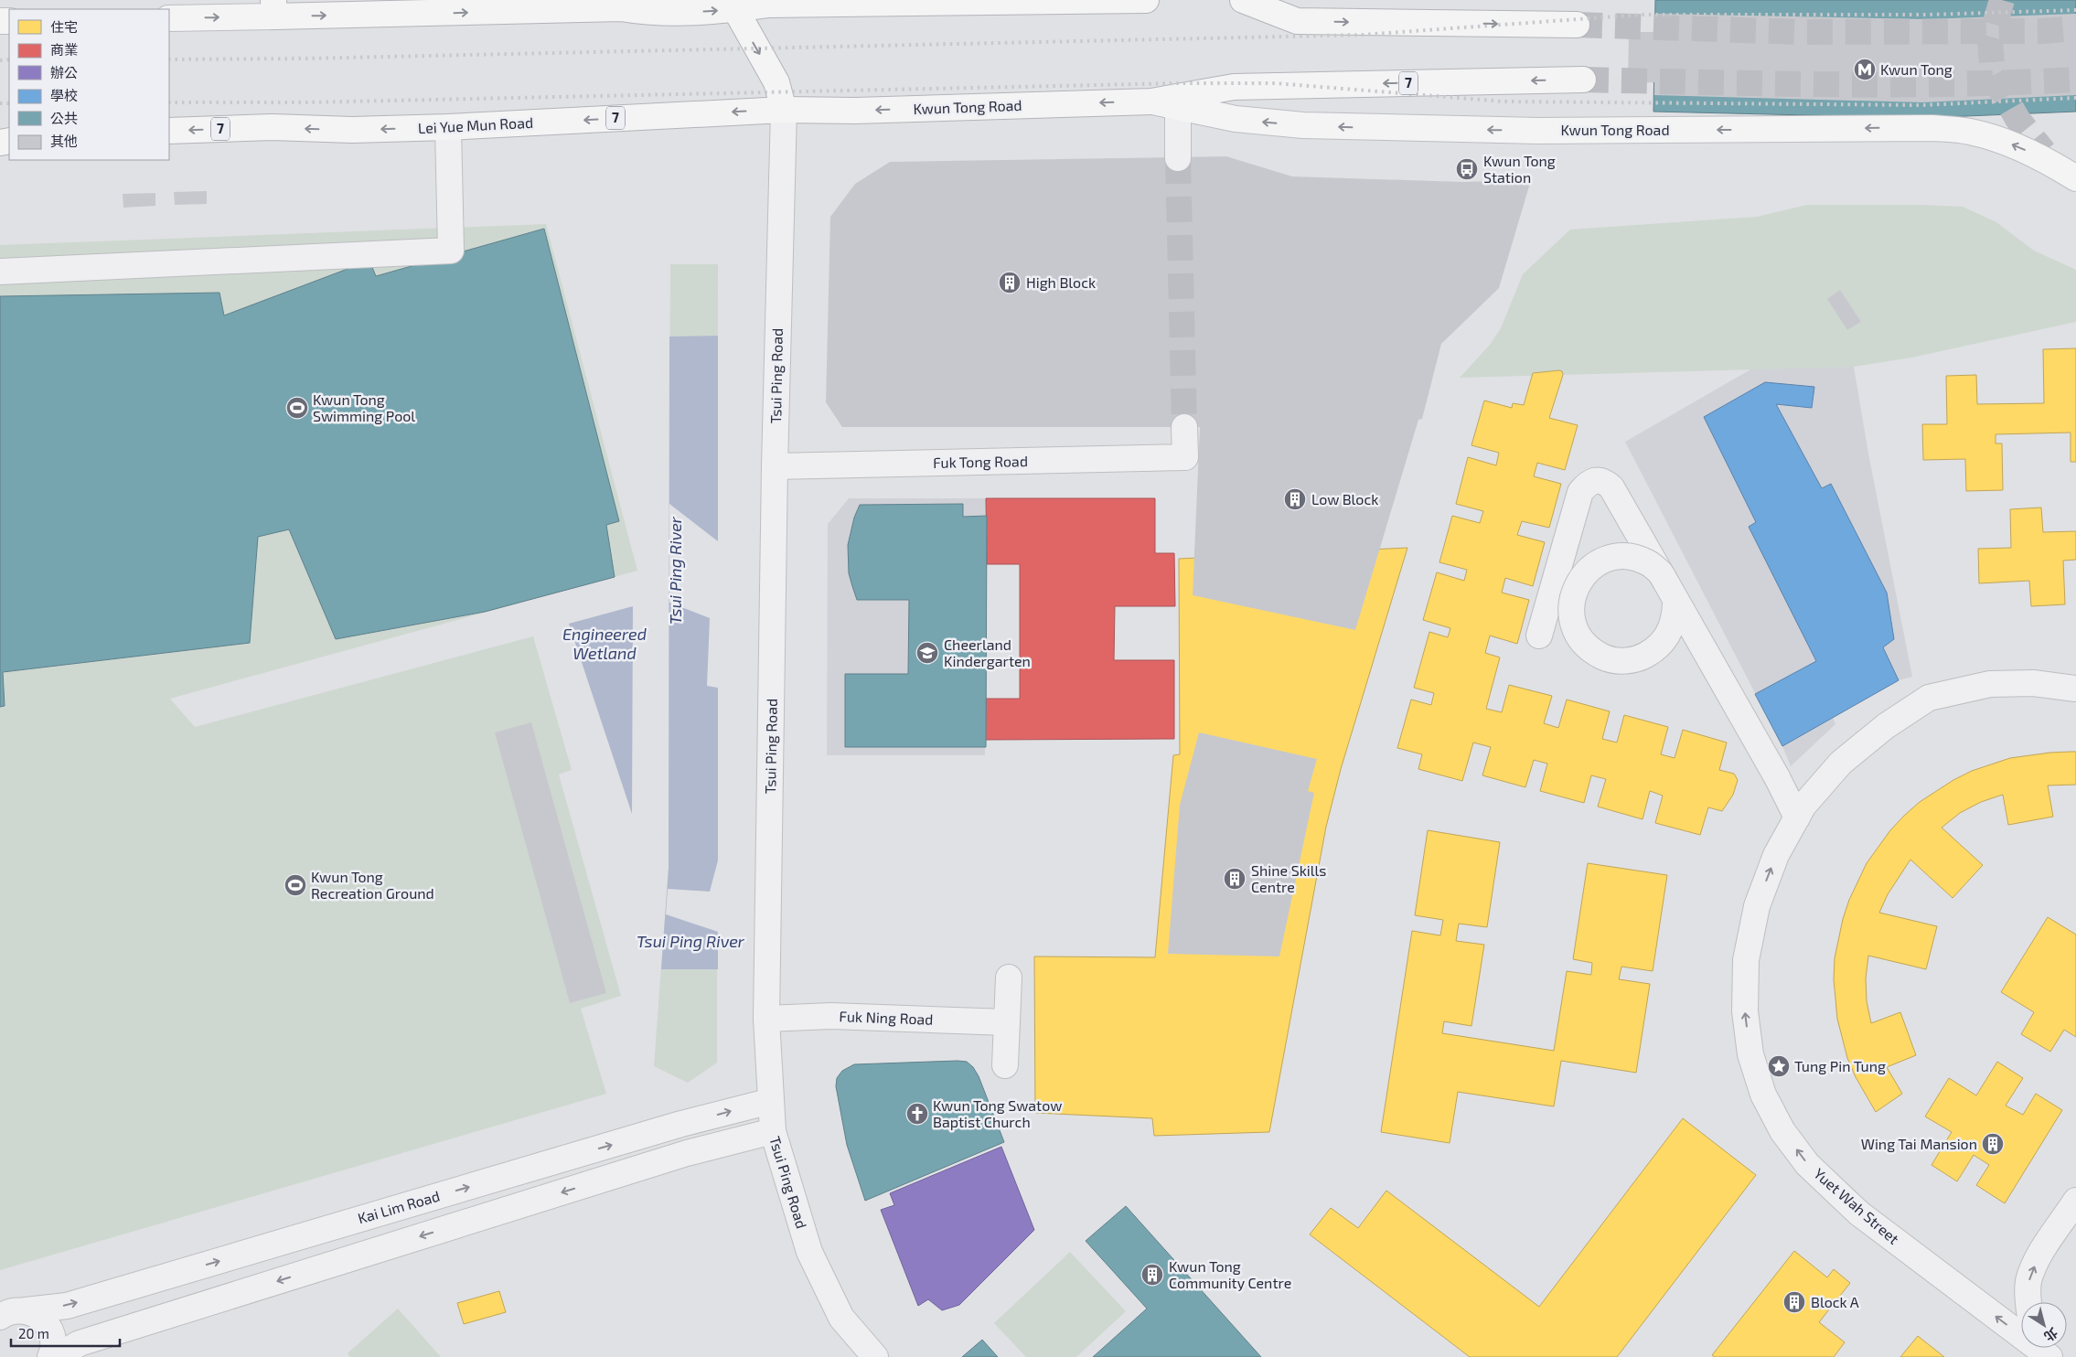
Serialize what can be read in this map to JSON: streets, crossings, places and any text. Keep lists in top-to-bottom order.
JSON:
{
  "streets": {
    "main road": ["7", "Kwun Tong Road", "Lei Yue Mun Road"],
    "street": [
      "Tsui Ping Road",
      "Fuk Tong Road",
      "Fuk Ning Road",
      "Yuet Wah Street",
      "Kai Lim Road"
    ]
  },
  "crossings": [
    ["Kwun Tong Road", "Lei Yue Mun Road"],
    ["Kwun Tong Road", "Tsui Ping Road"],
    ["Lei Yue Mun Road", "Tsui Ping Road"],
    ["Tsui Ping Road", "Fuk Tong Road"],
    ["Tsui Ping Road", "Fuk Ning Road"],
    ["Tsui Ping Road", "Kai Lim Road"]
  ],
  "one_way": ["Yuet Wah Street"],
  "water": ["Tsui Ping River", "Engineered Wetland"],
  "places": {
    "metro station": ["Kwun Tong"],
    "bus stop": ["Kwun Tong Station"],
    "building": [
      "High Block",
      "Low Block",
      "Shine Skills Centre",
      "Wing Tai Mansion",
      "Kwun Tong Community Centre",
      "Block A"
    ],
    "sports": ["Kwun Tong Swimming Pool", "Kwun Tong Recreation Ground"],
    "school or university": ["Cheerland Kindergarten"],
    "place": ["Tung Pin Tung"],
    "church": ["Kwun Tong Swatow Baptist Church"]
  },
  "legend": [
    "住宅",
    "商業",
    "辦公",
    "學校",
    "公共",
    "其他"
  ],
  "scale_bar": "20 m",
  "north": "bottom right"
}
